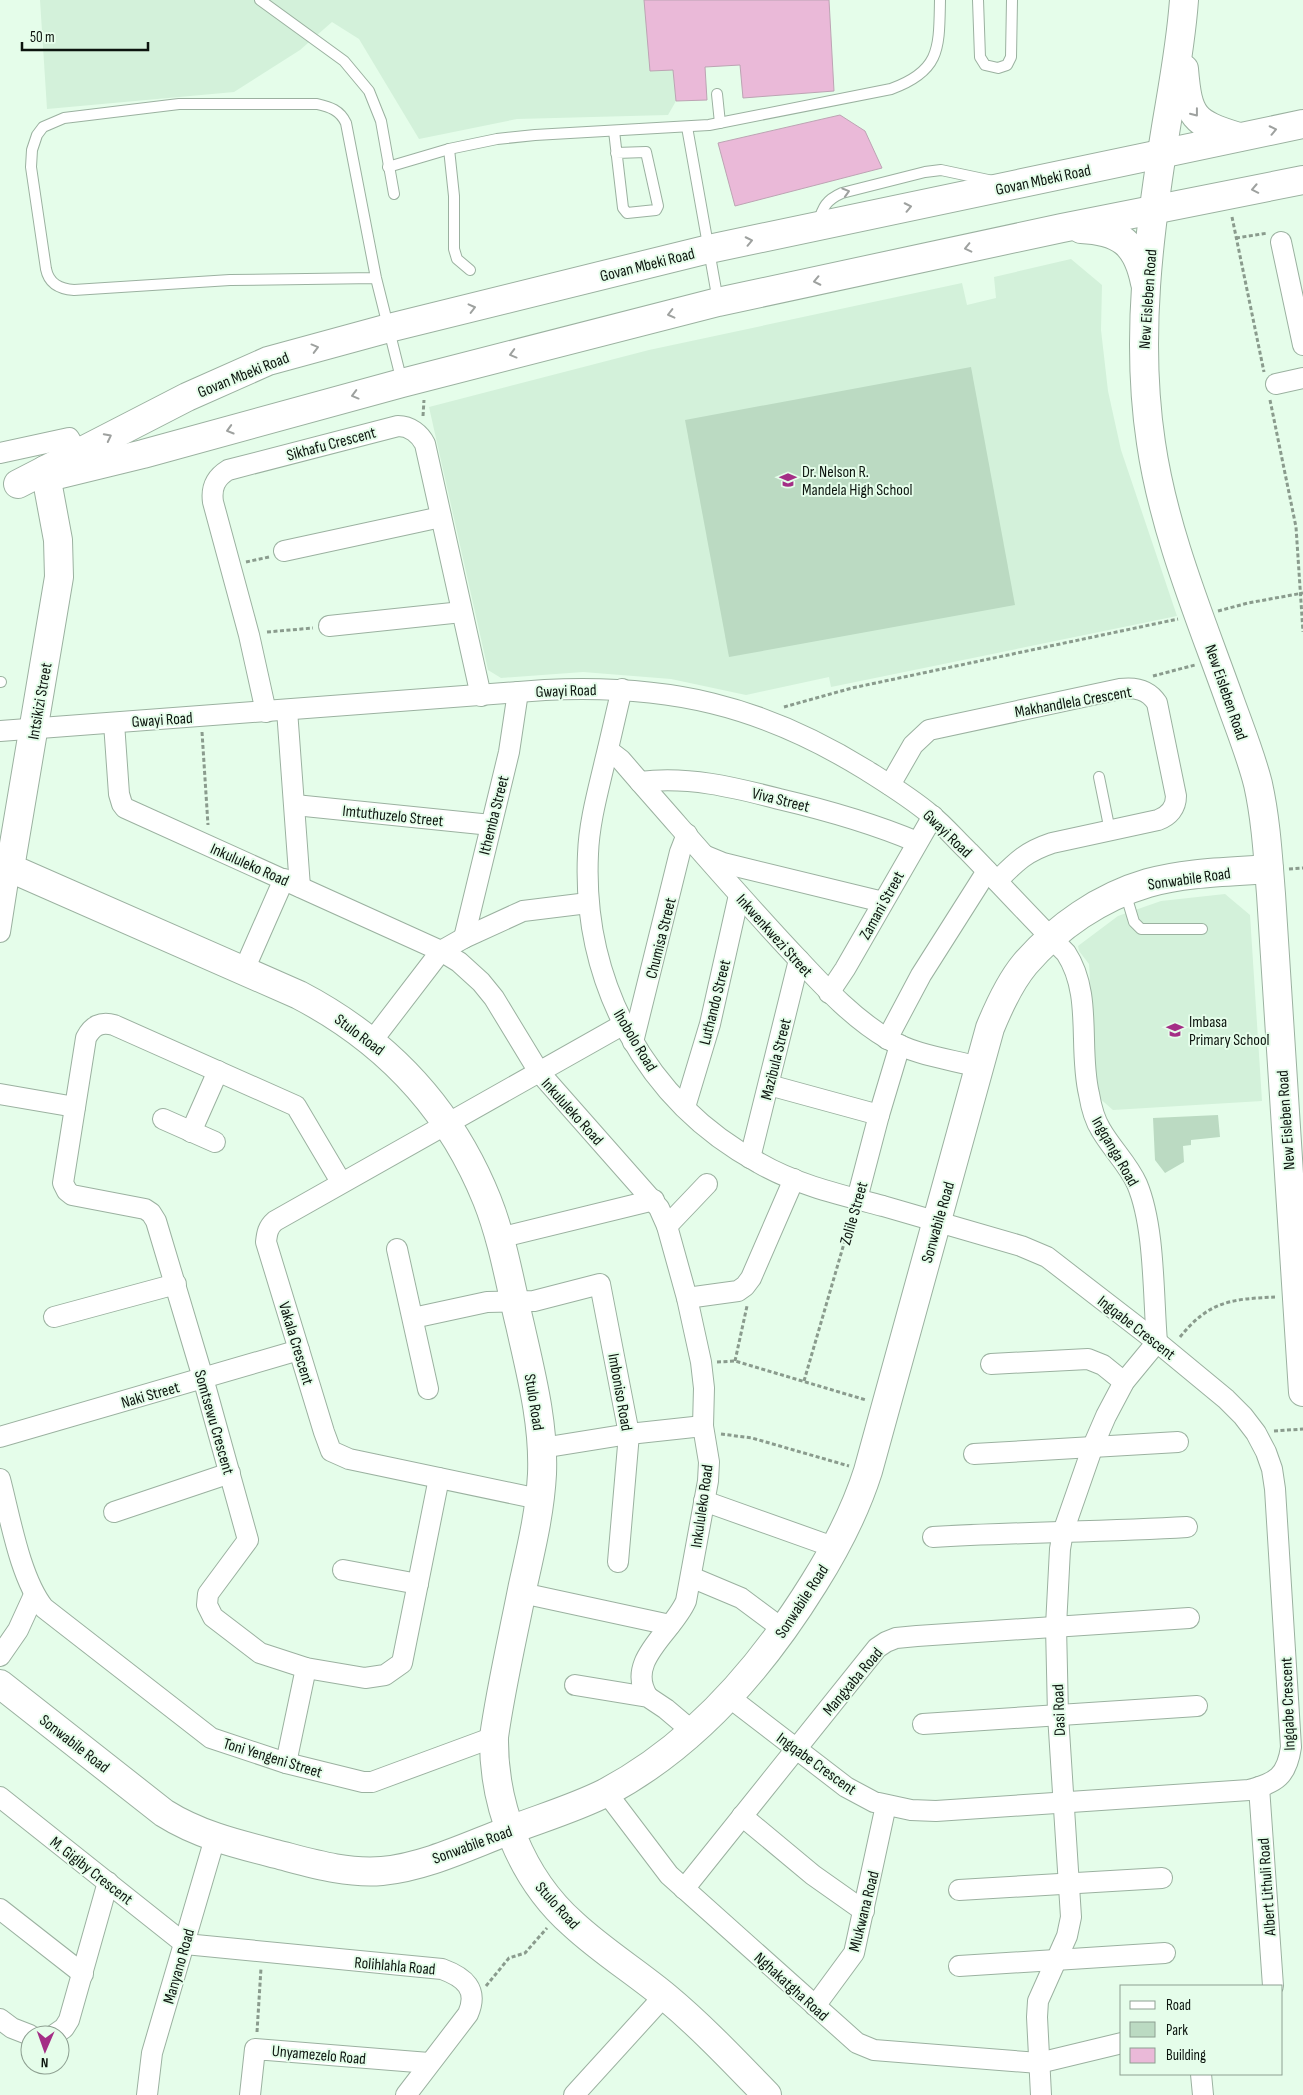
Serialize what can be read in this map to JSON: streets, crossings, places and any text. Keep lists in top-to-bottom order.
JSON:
{
  "streets": {
    "main road": [
      "Govan Mbeki Road",
      "New Eisleben Road",
      "Intsikizi Street",
      "Sonwabile Road",
      "Stulo Road"
    ],
    "street": [
      "Sikhafu Crescent",
      "Gwayi Road",
      "Makhandlela Crescent",
      "Viva Street",
      "Imtuthuzelo Street",
      "Ithemba Street",
      "Inkululeko Road",
      "Zamani Street",
      "Inkwenkwezi Street",
      "Chumisa Street",
      "Luthando Street",
      "Ihobolo Road",
      "Mazibula Street",
      "Ingqanga Road",
      "Zolile Street",
      "Ingqabe Crescent",
      "Vakala Crescent",
      "Imboniso Road",
      "Naki Street",
      "Somtsewu Crescent",
      "Mangxaba Road",
      "Dasi Road",
      "Toni Yengeni Street",
      "M. Gigiby Crescent",
      "Albert Lithuli Road",
      "Mlukwana Road",
      "Rolihlahla Road",
      "Manyano Road",
      "Nghakatgha Road",
      "Unyamezelo Road"
    ]
  },
  "crossings": [
    ["Govan Mbeki Road", "New Eisleben Road"],
    ["Govan Mbeki Road", "Intsikizi Street"],
    ["New Eisleben Road", "Sonwabile Road"],
    ["Sikhafu Crescent", "Gwayi Road"],
    ["Gwayi Road", "Intsikizi Street"],
    ["Gwayi Road", "Makhandlela Crescent"],
    ["Gwayi Road", "Ithemba Street"],
    ["Gwayi Road", "Inkululeko Road"],
    ["Gwayi Road", "Sonwabile Road"],
    ["Gwayi Road", "Zamani Street"],
    ["Gwayi Road", "Ihobolo Road"],
    ["Gwayi Road", "Ingqanga Road"],
    ["Intsikizi Street", "Stulo Road"],
    ["Makhandlela Crescent", "Inkwenkwezi Street"],
    ["Makhandlela Crescent", "Zolile Street"],
    ["Viva Street", "Zamani Street"],
    ["Viva Street", "Inkwenkwezi Street"],
    ["Imtuthuzelo Street", "Ithemba Street"],
    ["Inkululeko Road", "Vakala Crescent"],
    ["Sonwabile Road", "Inkwenkwezi Street"],
    ["Sonwabile Road", "Stulo Road"],
    ["Sonwabile Road", "Ihobolo Road"],
    ["Sonwabile Road", "Ingqanga Road"],
    ["Sonwabile Road", "Ingqabe Crescent"],
    ["Sonwabile Road", "Manyano Road"],
    ["Sonwabile Road", "Nghakatgha Road"],
    ["Zamani Street", "Inkwenkwezi Street"],
    ["Inkwenkwezi Street", "Chumisa Street"],
    ["Inkwenkwezi Street", "Luthando Street"],
    ["Inkwenkwezi Street", "Ihobolo Road"],
    ["Inkwenkwezi Street", "Mazibula Street"],
    ["Inkwenkwezi Street", "Zolile Street"],
    ["Chumisa Street", "Ihobolo Road"],
    ["Chumisa Street", "Vakala Crescent"],
    ["Luthando Street", "Ihobolo Road"],
    ["Stulo Road", "Vakala Crescent"],
    ["Stulo Road", "Imboniso Road"],
    ["Stulo Road", "Toni Yengeni Street"],
    ["Ihobolo Road", "Mazibula Street"],
    ["Ihobolo Road", "Zolile Street"],
    ["Ihobolo Road", "Ingqabe Crescent"],
    ["Ihobolo Road", "Vakala Crescent"],
    ["Ingqanga Road", "Ingqabe Crescent"],
    ["Ingqanga Road", "Dasi Road"],
    ["Ingqabe Crescent", "Mangxaba Road"],
    ["Ingqabe Crescent", "Dasi Road"],
    ["Ingqabe Crescent", "Albert Lithuli Road"],
    ["Ingqabe Crescent", "Mlukwana Road"],
    ["Vakala Crescent", "Naki Street"],
    ["Vakala Crescent", "Somtsewu Crescent"],
    ["Naki Street", "Somtsewu Crescent"],
    ["Mangxaba Road", "Dasi Road"],
    ["Mangxaba Road", "Nghakatgha Road"],
    ["Dasi Road", "Nghakatgha Road"],
    ["M. Gigiby Crescent", "Rolihlahla Road"],
    ["M. Gigiby Crescent", "Manyano Road"],
    ["Mlukwana Road", "Nghakatgha Road"],
    ["Rolihlahla Road", "Manyano Road"]
  ],
  "places": {
    "school or university": ["Dr. Nelson R. Mandela High School", "Imbasa Primary School"]
  },
  "legend": ["Road", "Park", "Building"],
  "scale_bar": "50 m",
  "north": "bottom"
}
